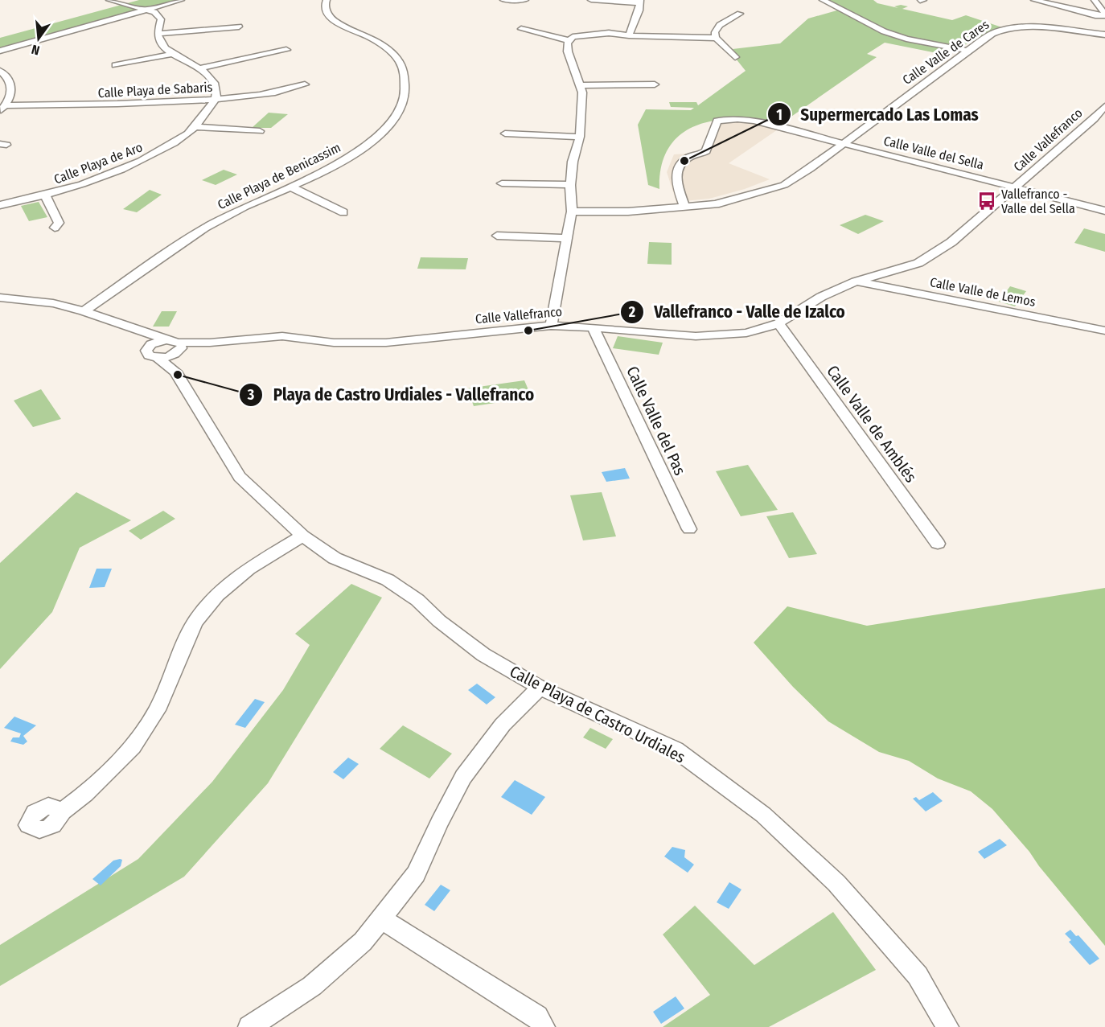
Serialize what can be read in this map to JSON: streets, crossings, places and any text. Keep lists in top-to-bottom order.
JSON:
{
  "streets": {
    "street": [
      "Calle Valle de Cares",
      "Calle Playa de Sabaris",
      "Calle Vallefranco",
      "Calle Valle del Sella",
      "Calle Playa de Aro",
      "Calle Playa de Benicassim",
      "Calle Valle de Lemos",
      "Calle Valle del Pas",
      "Calle Valle de Amblés",
      "Calle Playa de Castro Urdiales"
    ]
  },
  "crossings": [
    ["Calle Valle de Cares", "Calle Valle del Sella"],
    ["Calle Playa de Sabaris", "Calle Playa de Aro"],
    ["Calle Vallefranco", "Calle Valle del Sella"],
    ["Calle Vallefranco", "Calle Valle de Lemos"],
    ["Calle Vallefranco", "Calle Valle del Pas"],
    ["Calle Vallefranco", "Calle Valle de Amblés"]
  ],
  "places": {
    "other": ["Supermercado Las Lomas", "Vallefranco - Valle de Izalco", "Playa de Castro Urdiales - Vallefranco"],
    "bus stop": ["Vallefranco - Valle del Sella"]
  },
  "north": "bottom"
}
